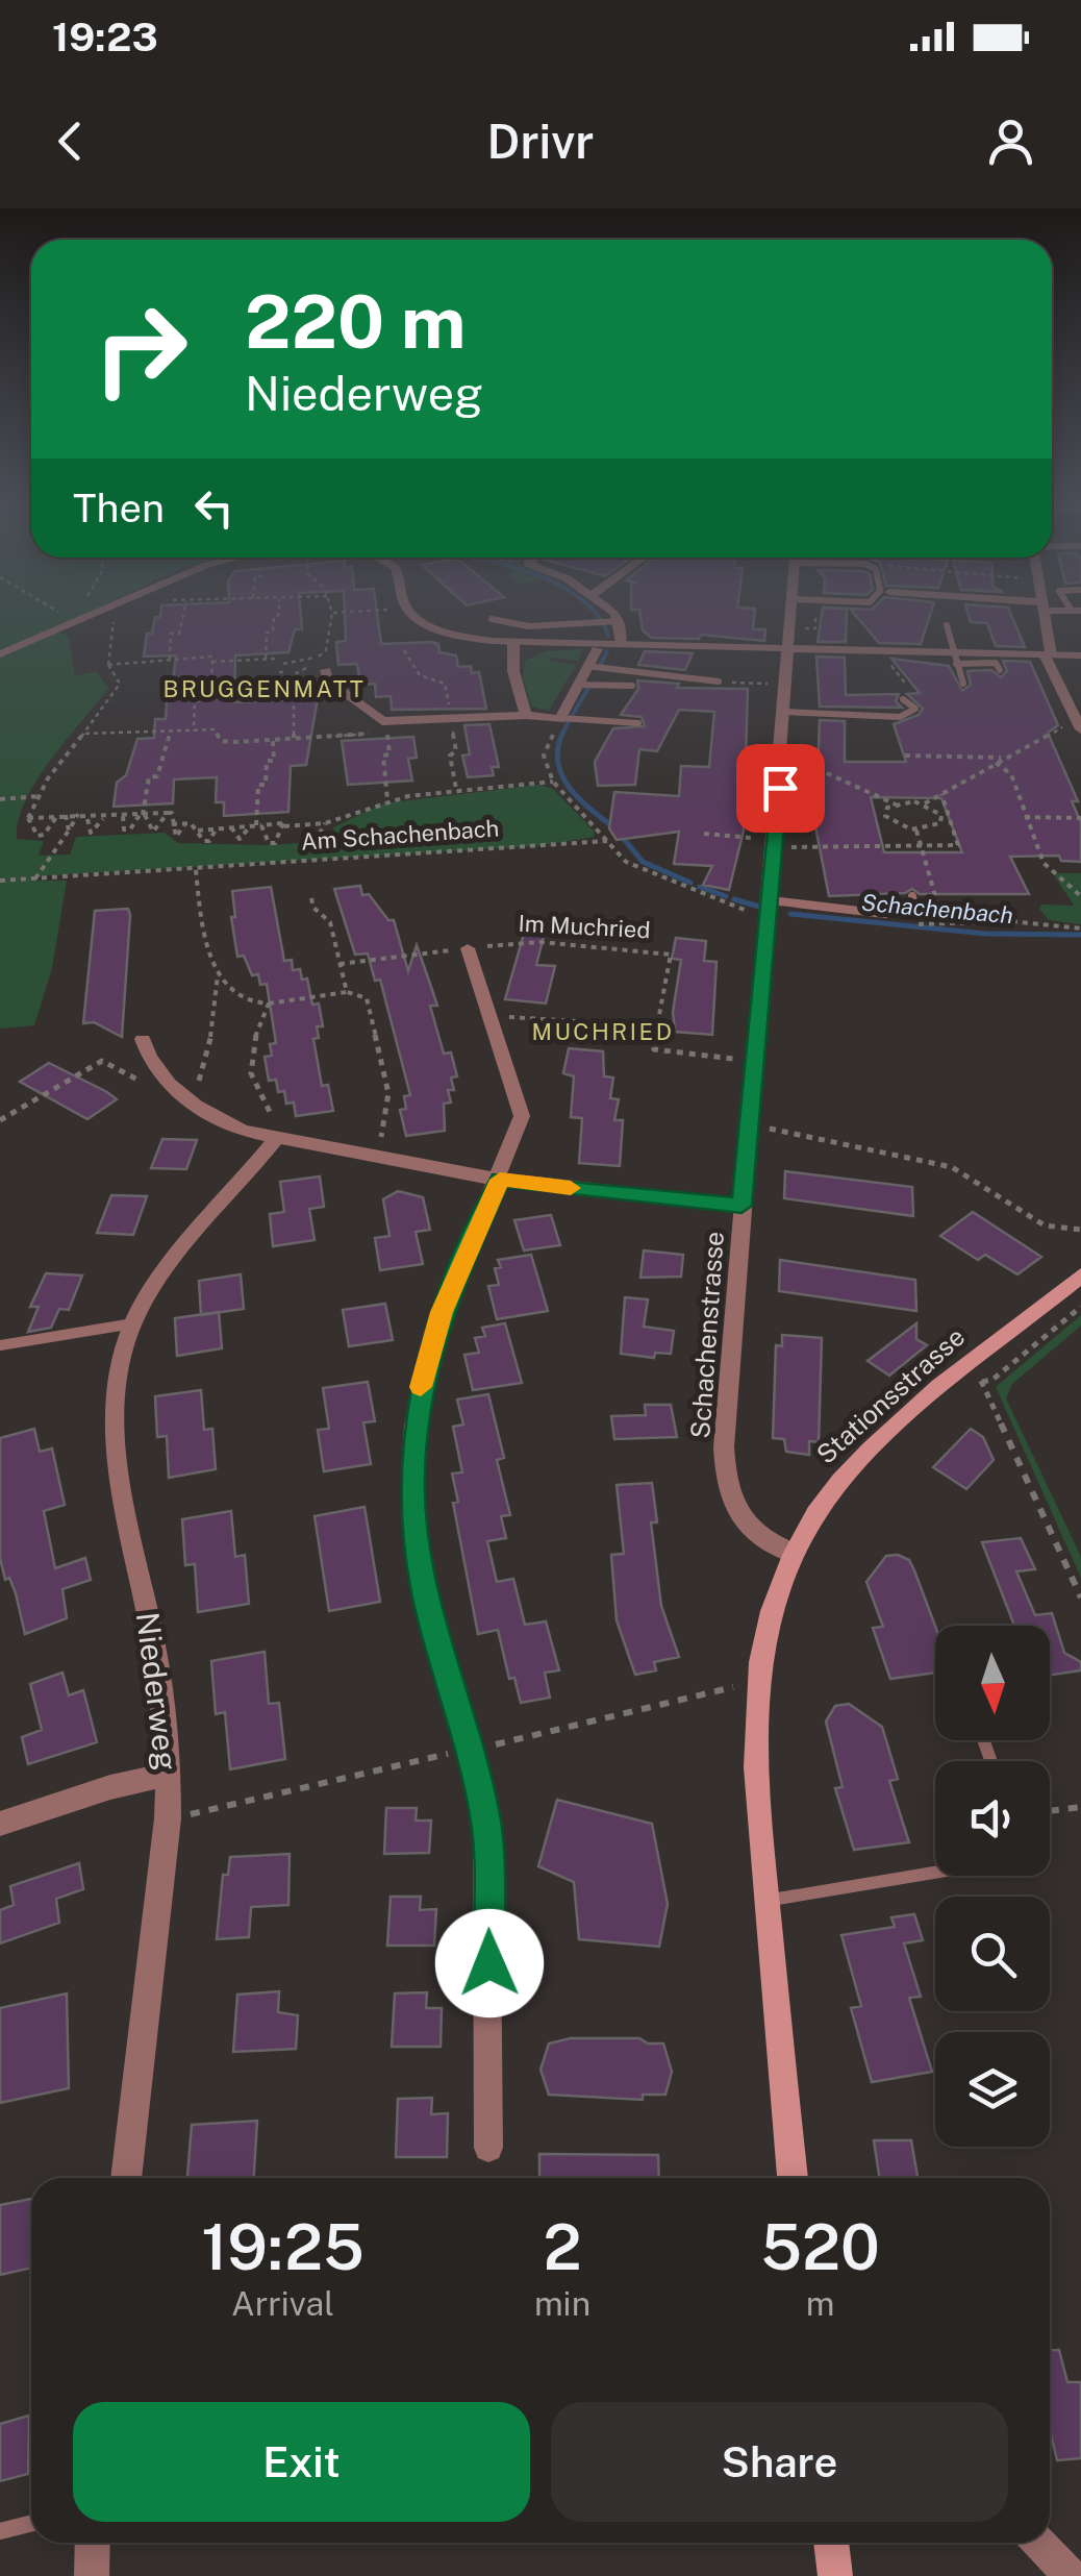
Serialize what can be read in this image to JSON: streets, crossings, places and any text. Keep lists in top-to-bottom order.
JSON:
{
  "streets": {
    "main road": ["Stationsstrasse"],
    "street": ["Schachenstrasse", "Niederweg"],
    "path": ["Am Schachenbach", "Im Muchried"]
  },
  "crossings": [
    ["Schachenstrasse", "Stationsstrasse"]
  ],
  "districts": ["BRUGGENMATT", "MUCHRIED"],
  "water": ["Schachenbach"],
  "north": "bottom",
  "page": {
    "status": "19:23",
    "header": "Drivr",
    "turn": ["220 m", "Niederweg"],
    "then": "Then",
    "eta": [
      "19:25",
      "Arrival",
      "2",
      "min",
      "520",
      "m"
    ],
    "buttons": ["Exit", "Share"]
  }
}
